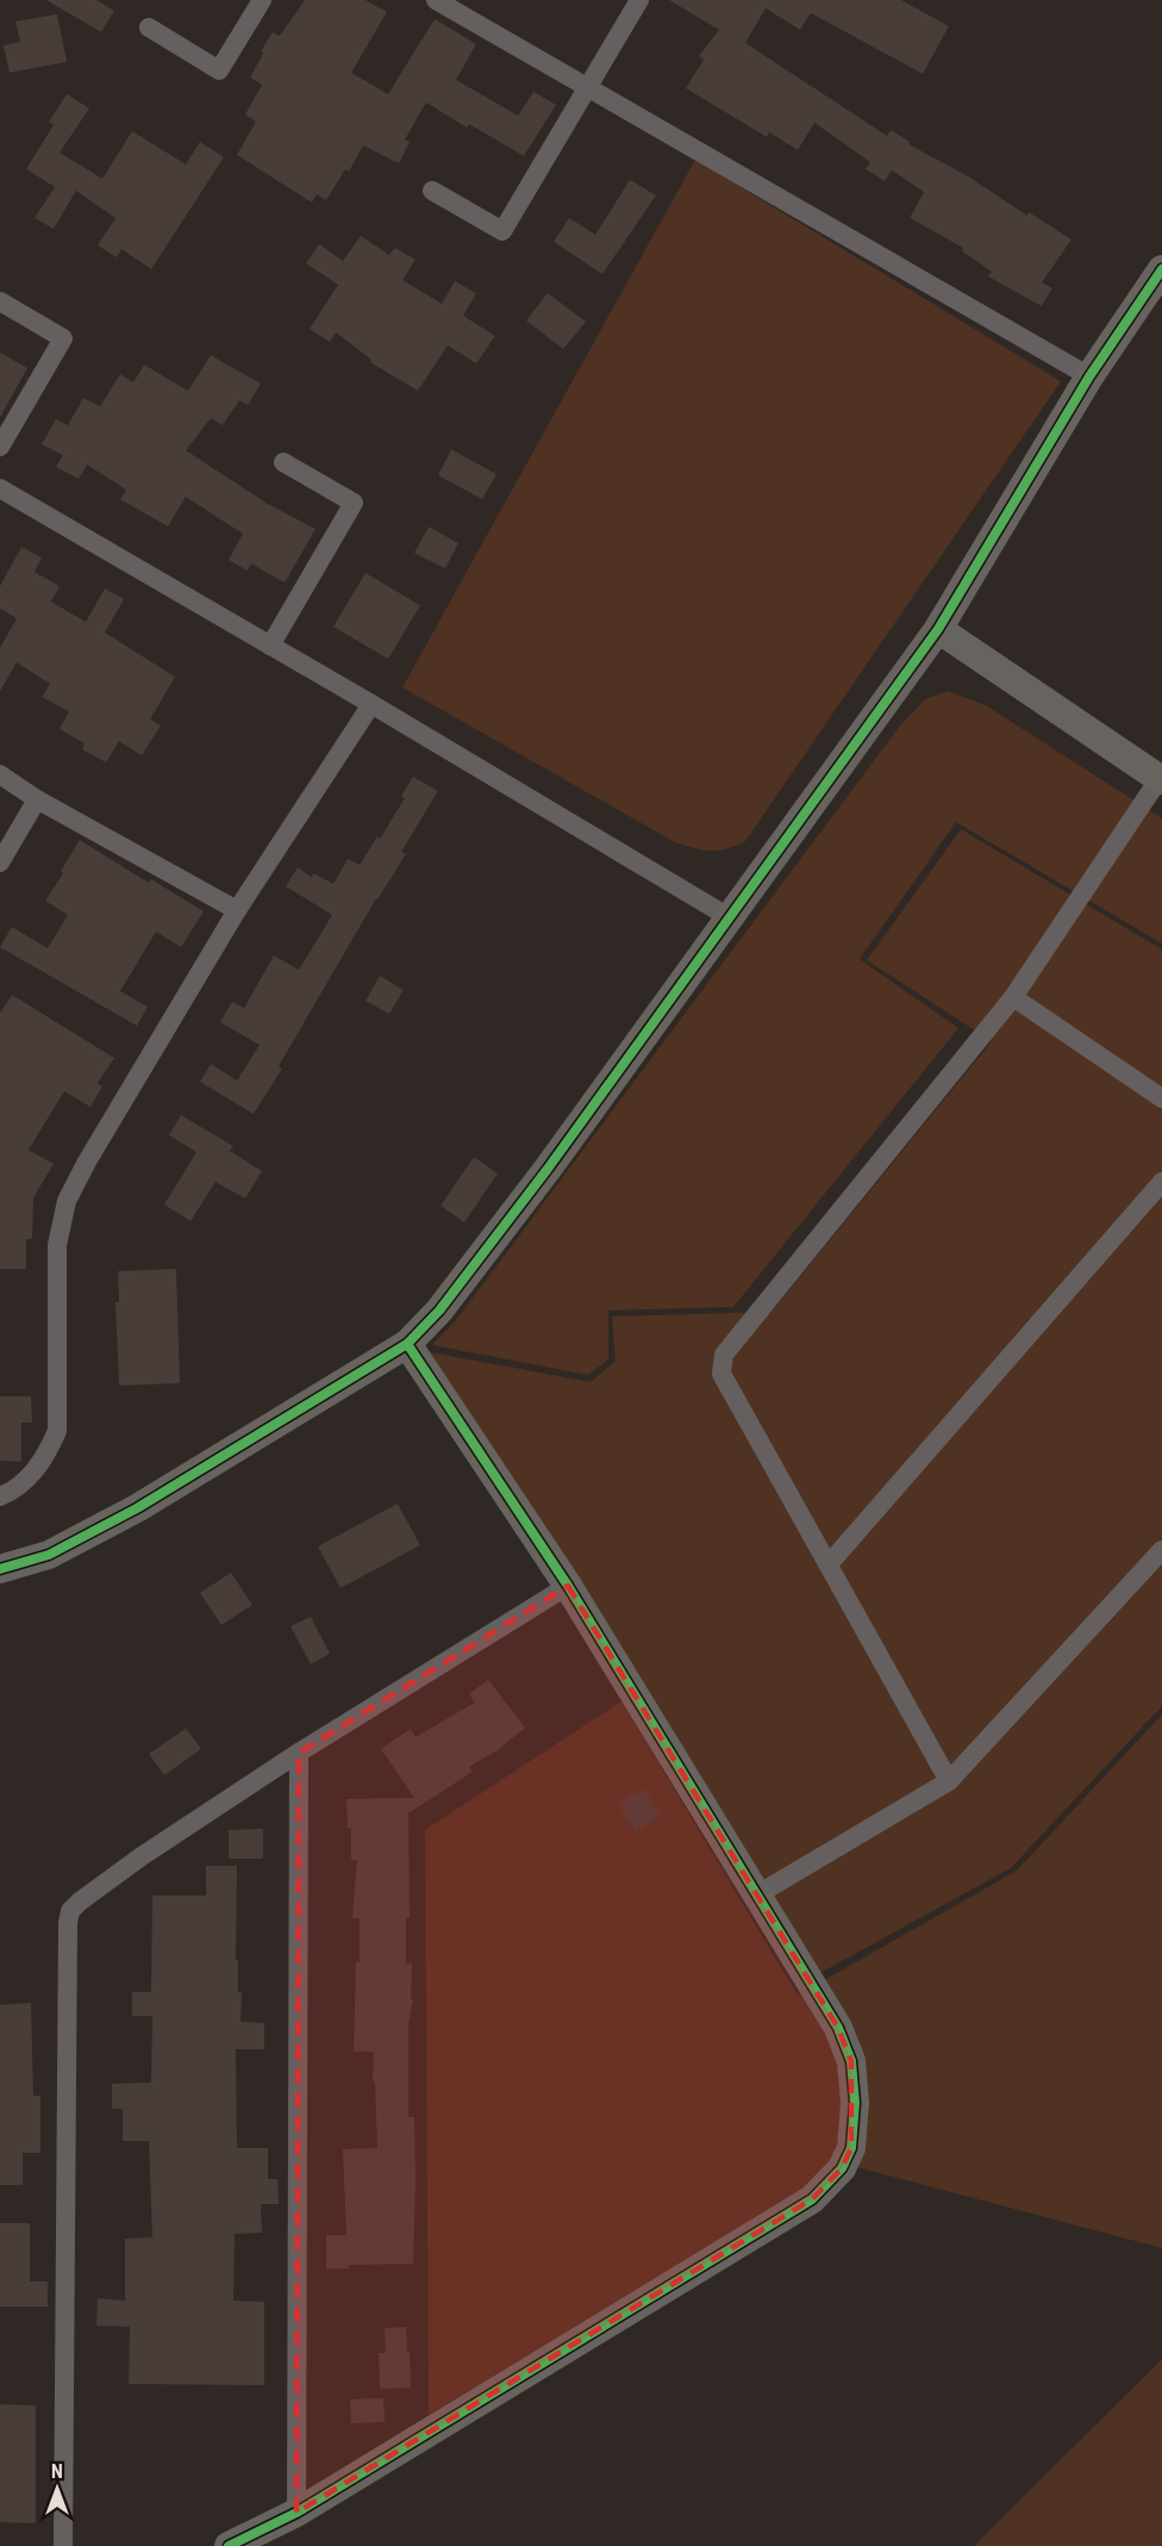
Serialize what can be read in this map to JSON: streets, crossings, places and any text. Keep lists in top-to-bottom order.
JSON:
{
  "north": "top"
}
